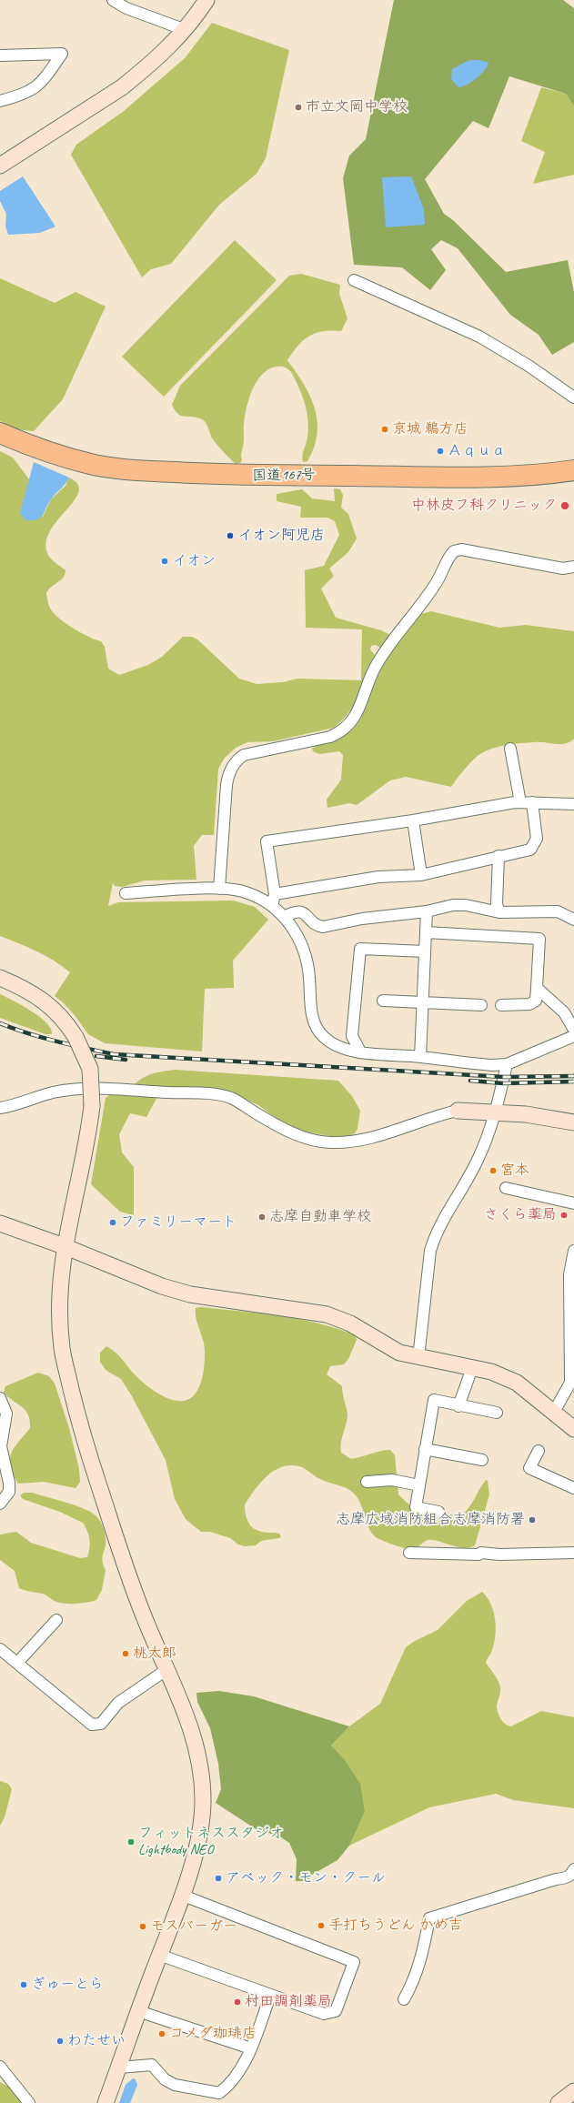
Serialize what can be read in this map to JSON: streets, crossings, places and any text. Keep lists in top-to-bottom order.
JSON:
{
  "streets": {
    "highway": ["国道167号"]
  },
  "places": [
    "市立文岡中学校",
    "京城 鵜方店",
    "Ａｑｕａ",
    "中林皮フ科クリニック",
    "イオン阿児店",
    "イオン",
    "宮本",
    "さくら薬局",
    "志摩自動車学校",
    "ファミリーマート",
    "志摩広域消防組合志摩消防署",
    "桃太郎",
    "フィットネススタジオ Lightbody NEO",
    "アベック・モン・クール",
    "手打ちうどん かめ吉",
    "モスバーガー",
    "ぎゅーとら",
    "村田調剤薬局",
    "コメダ珈琲店",
    "わたせい"
  ]
}
